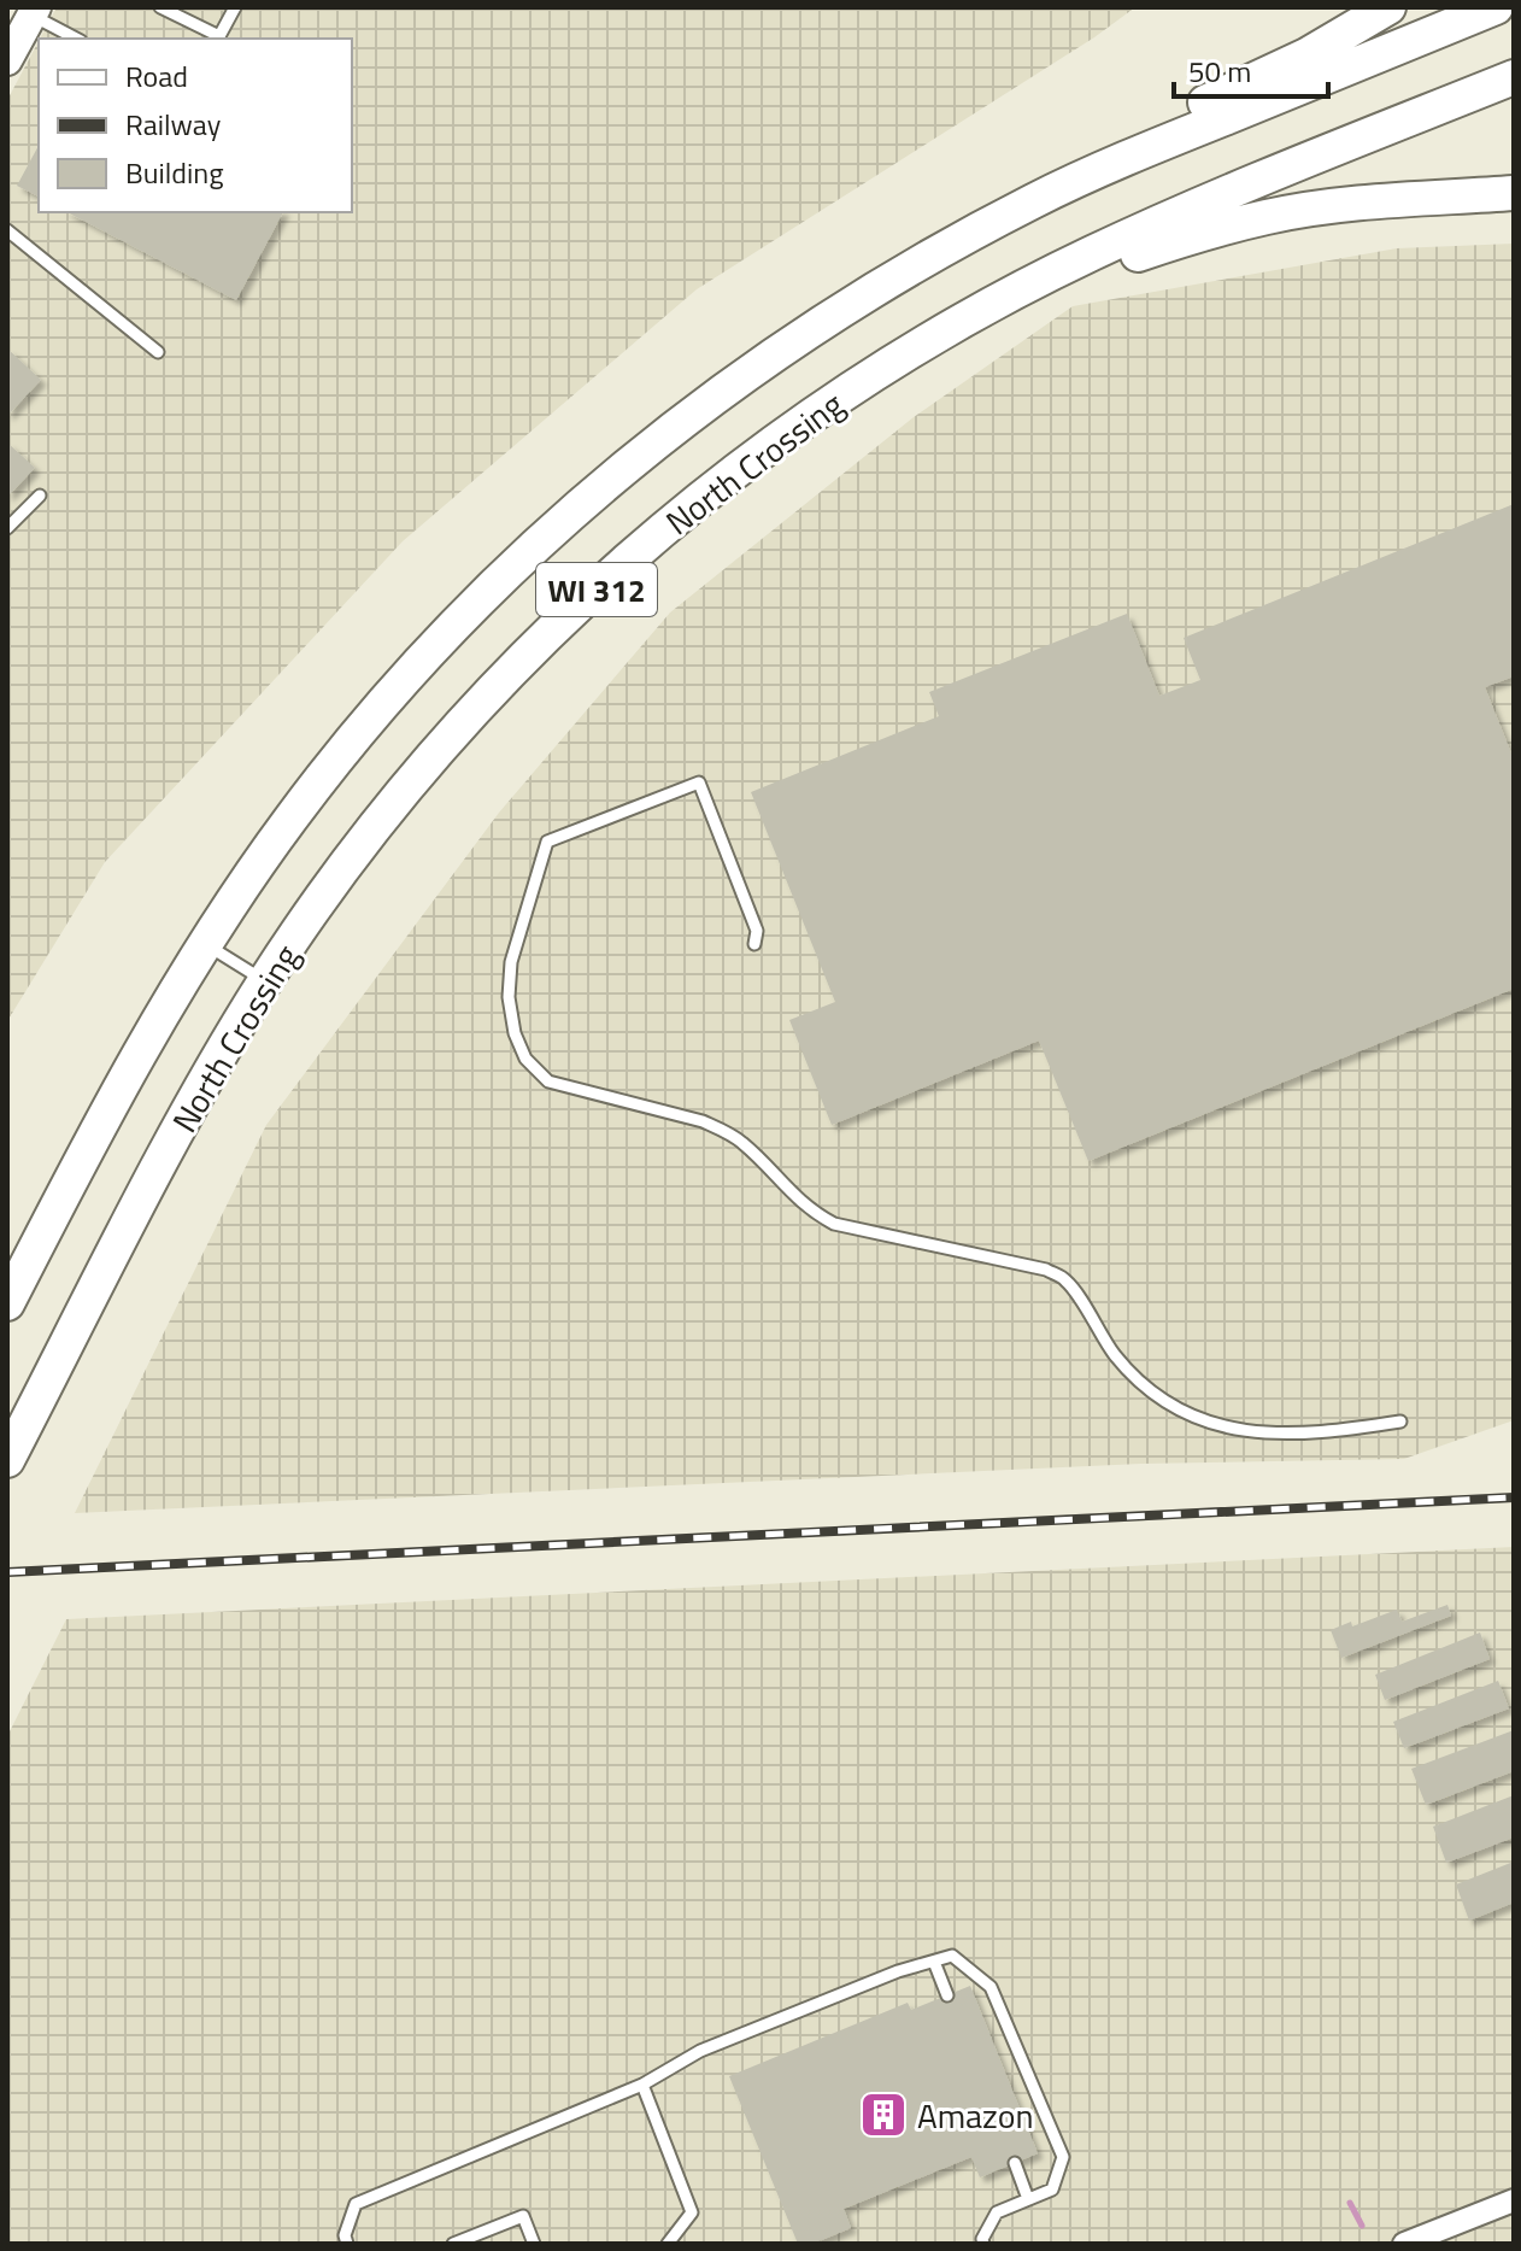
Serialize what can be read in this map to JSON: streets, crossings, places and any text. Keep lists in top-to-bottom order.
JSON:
{
  "streets": {
    "main road": ["North Crossing", "WI 312"]
  },
  "places": {
    "building": ["Amazon"]
  },
  "legend": ["Road", "Railway", "Building"],
  "scale_bar": "50 m"
}
